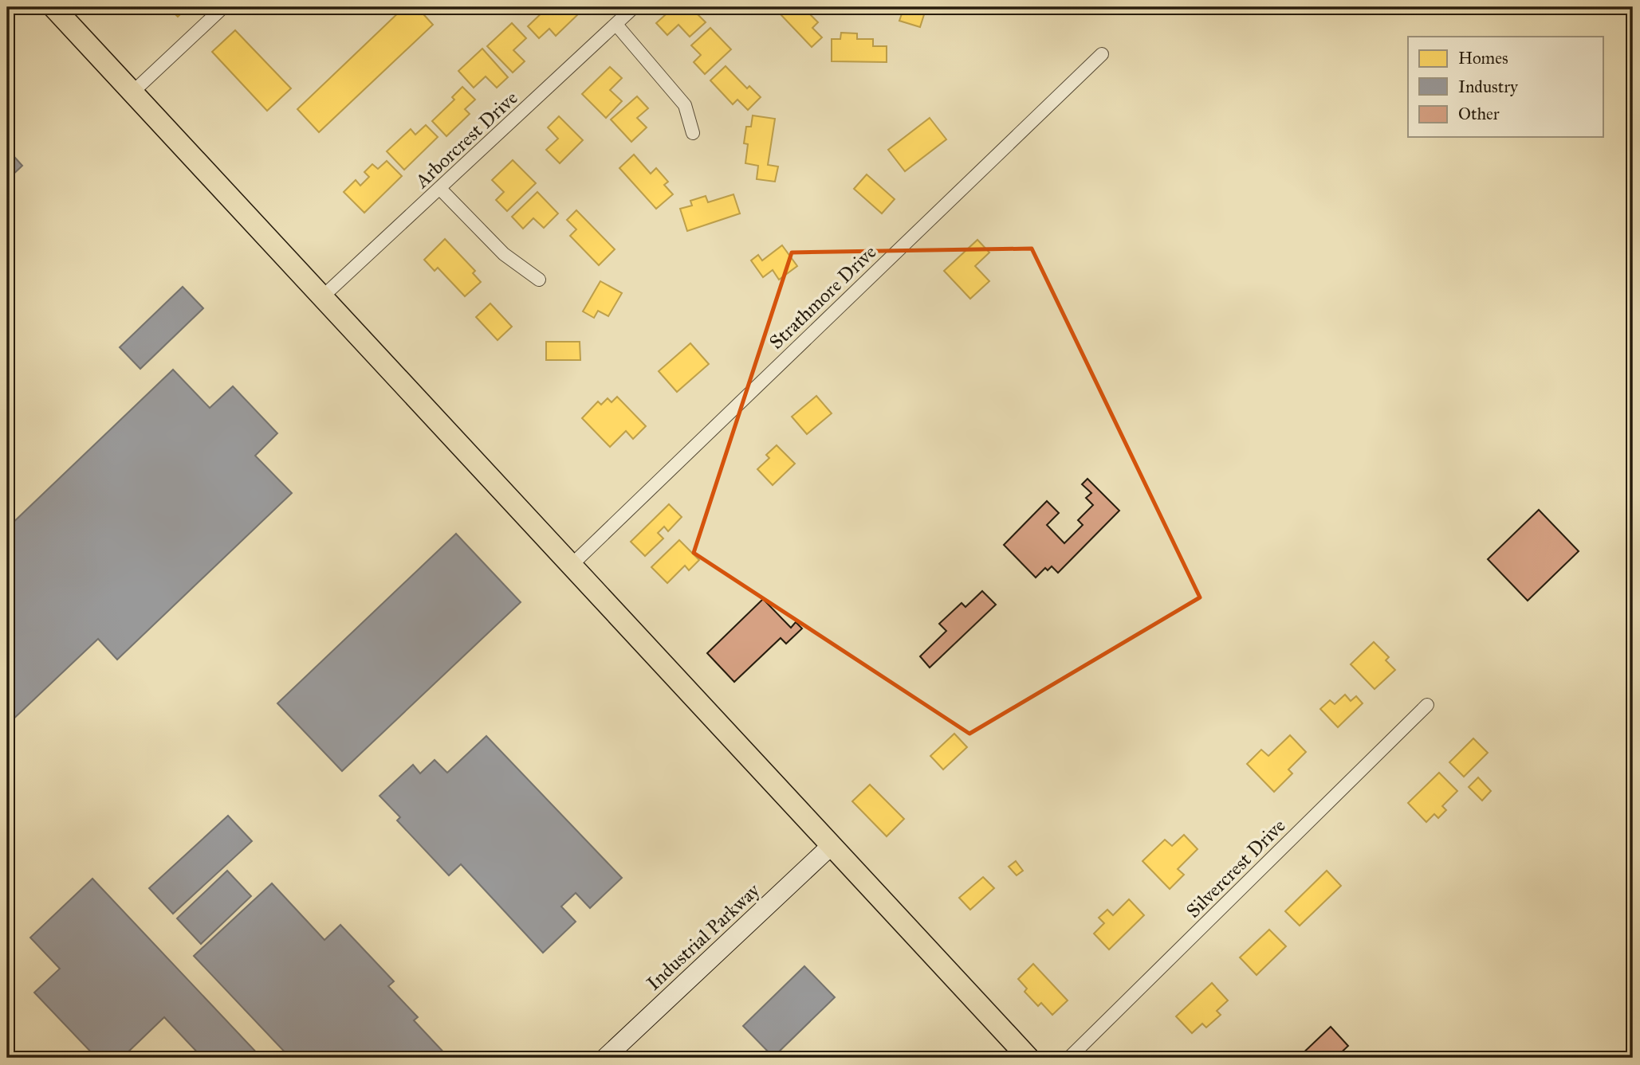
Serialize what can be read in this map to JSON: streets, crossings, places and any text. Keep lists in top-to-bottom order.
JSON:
{
  "streets": {
    "street": [
      "Arborcrest Drive",
      "Strathmore Drive",
      "Silvercrest Drive",
      "Industrial Parkway"
    ]
  },
  "legend": ["Homes", "Industry", "Other"]
}
